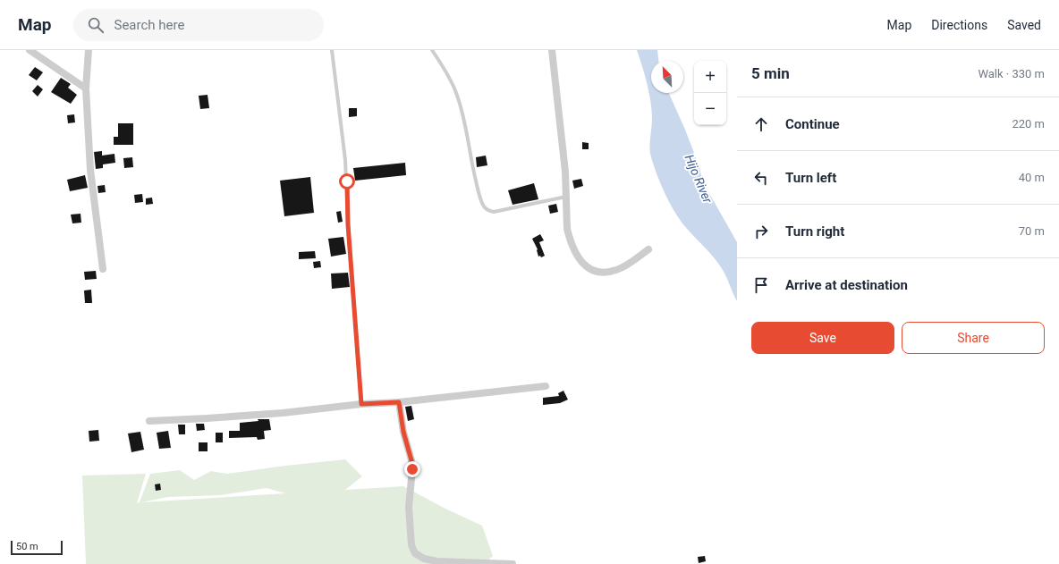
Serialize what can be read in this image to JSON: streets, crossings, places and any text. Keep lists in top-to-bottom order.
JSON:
{
  "water": ["Hijo River"],
  "scale_bar": "50 m",
  "north": "top left",
  "page": {
    "header": "Map",
    "search": "Search here",
    "nav": ["Map", "Directions", "Saved"],
    "heading": ["5 min", "Walk · 330 m"],
    "map_buttons": ["+", "−"],
    "list": [
      ["Continue", "220 m"],
      ["Turn left", "40 m"],
      ["Turn right", "70 m"],
      "Arrive at destination"
    ],
    "buttons": ["Save", "Share"],
    "scale": "50 m"
  }
}
